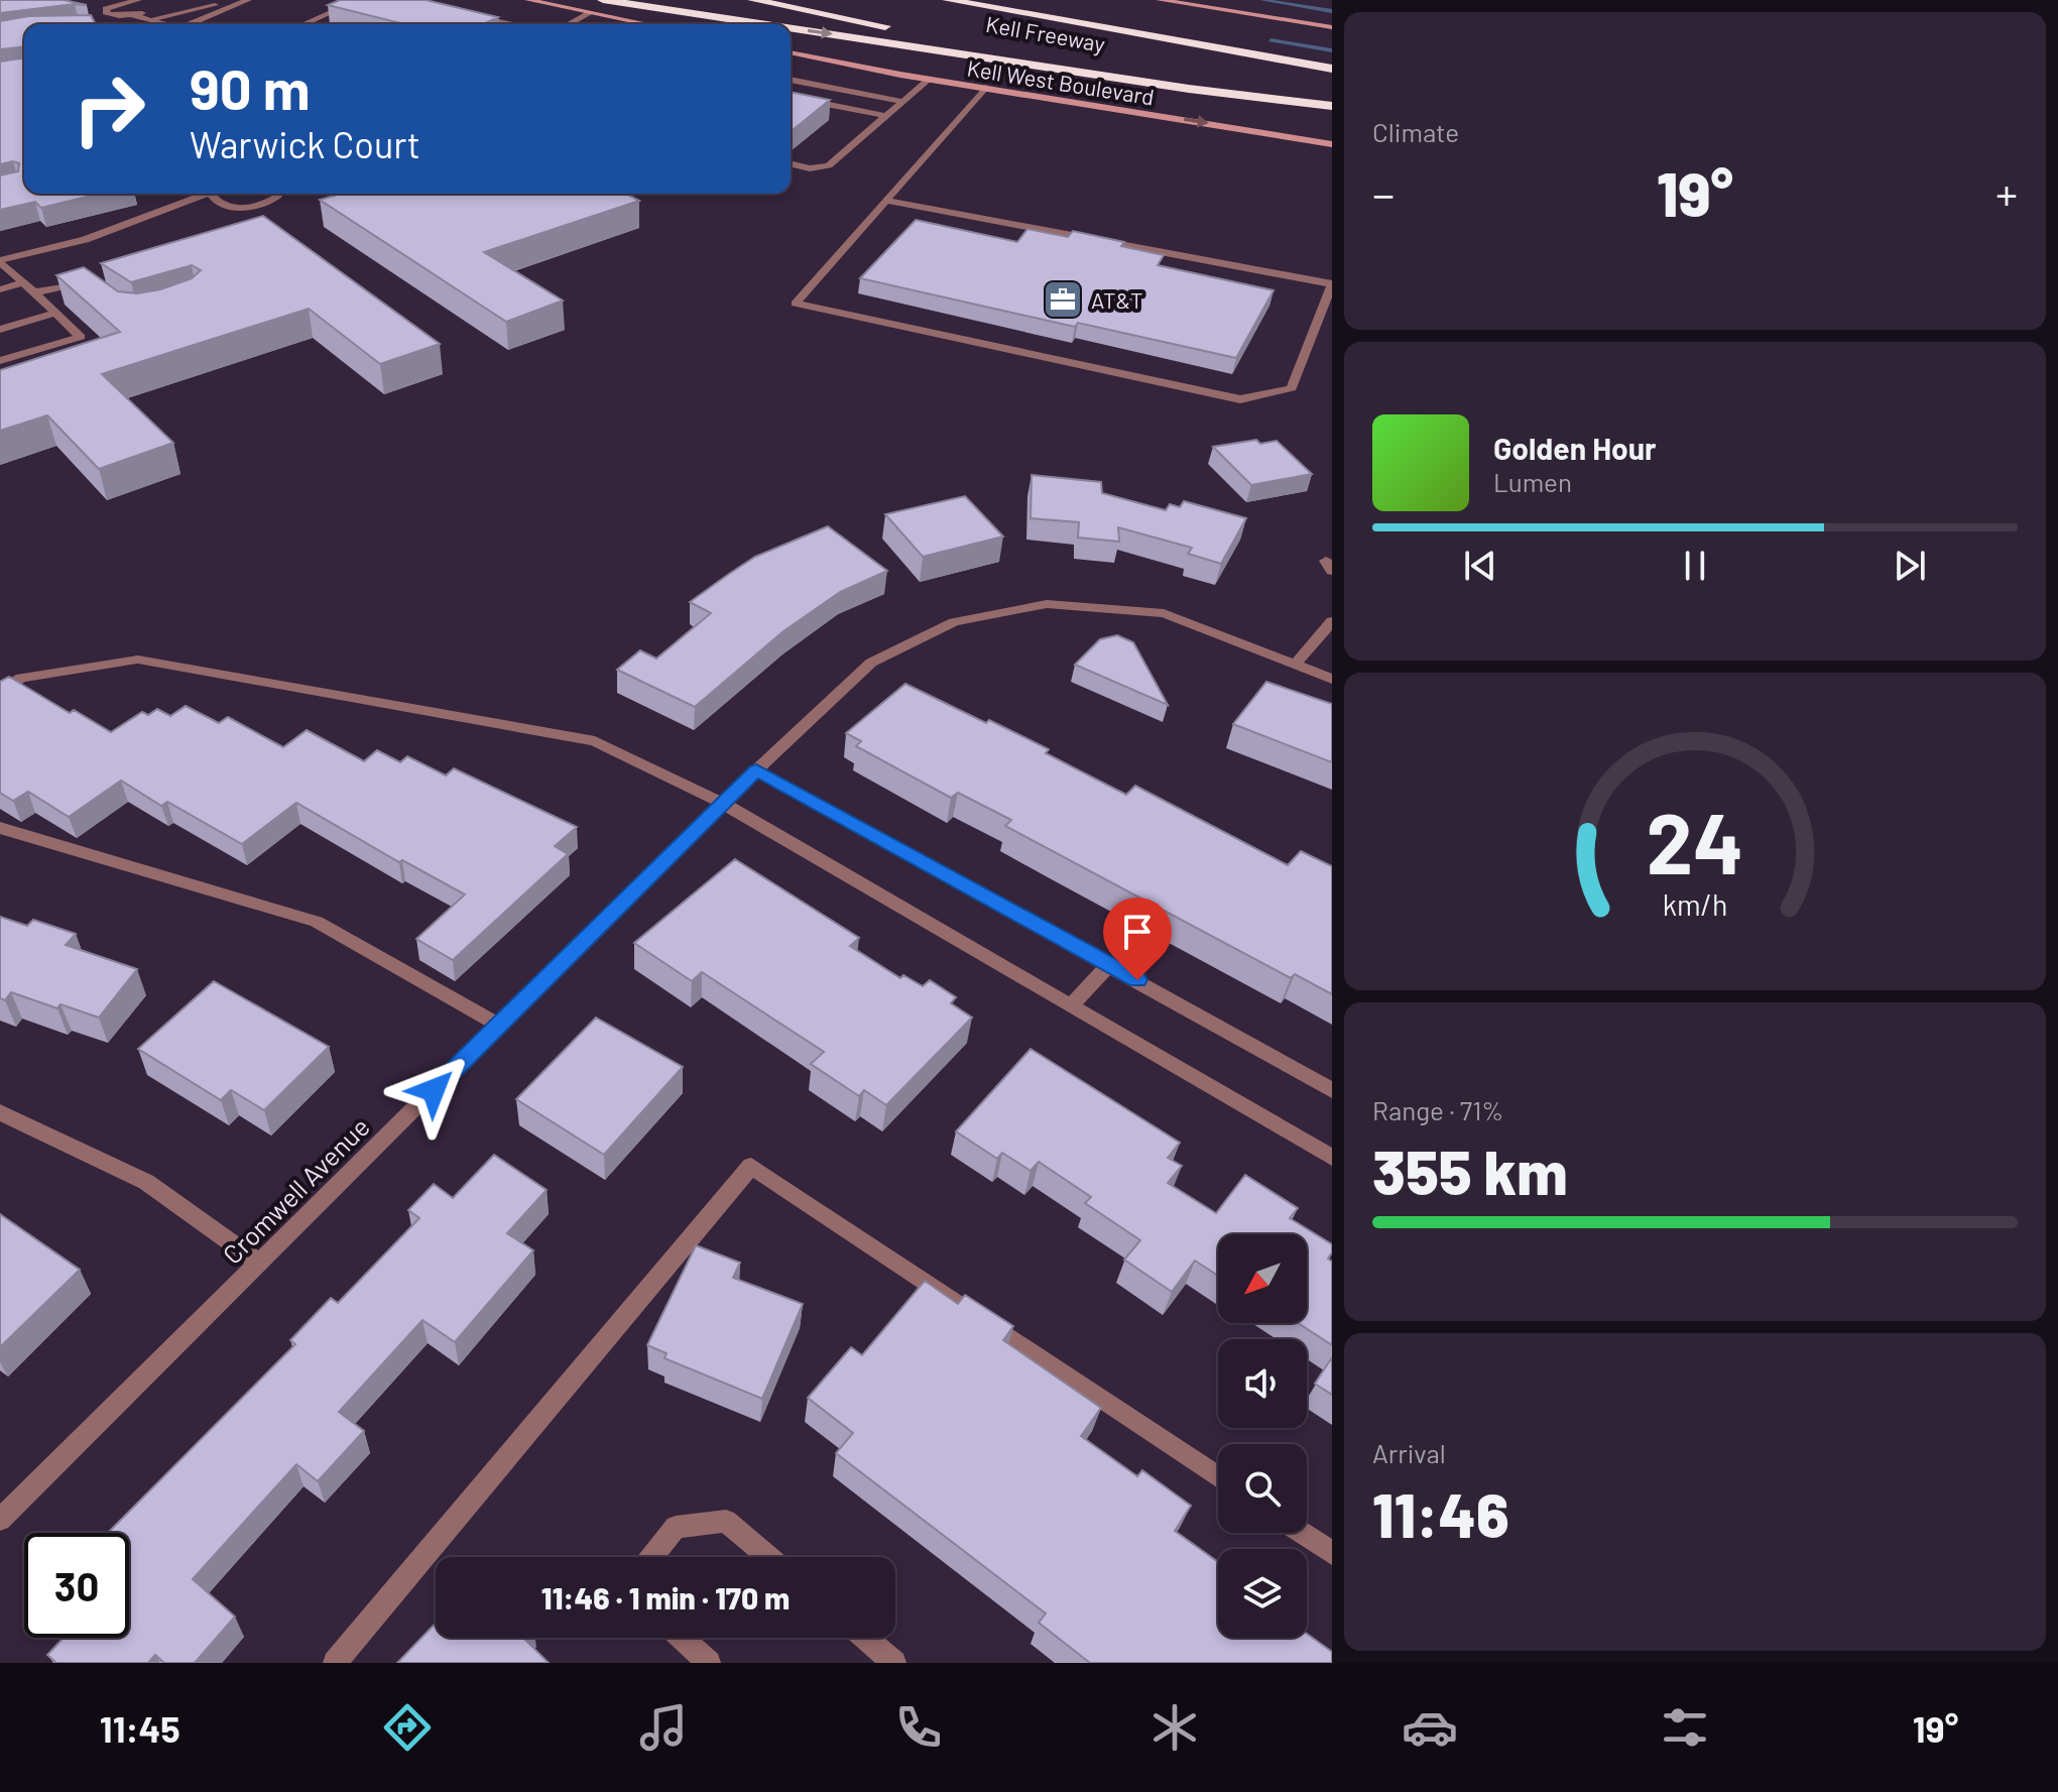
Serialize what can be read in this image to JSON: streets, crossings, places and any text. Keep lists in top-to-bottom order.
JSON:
{
  "streets": {
    "highway": ["Kell Freeway"],
    "main road": ["Kell West Boulevard"],
    "street": ["Cromwell Avenue"]
  },
  "places": {
    "office": ["AT&T"]
  },
  "north": "bottom left",
  "page": {
    "tile": [
      "Climate",
      ["Range · 71%", "355 km"],
      ["Arrival", "11:46"]
    ],
    "turn": ["90 m", "Warwick Court"],
    "heat": ["−", "19°", "+"],
    "song": ["Golden Hour", "Lumen"],
    "limit": "30",
    "trip": "11:46 · 1 min · 170 m",
    "tabs": ["11:45", "19°"],
    "gauge": ["24", "km/h"]
  }
}
